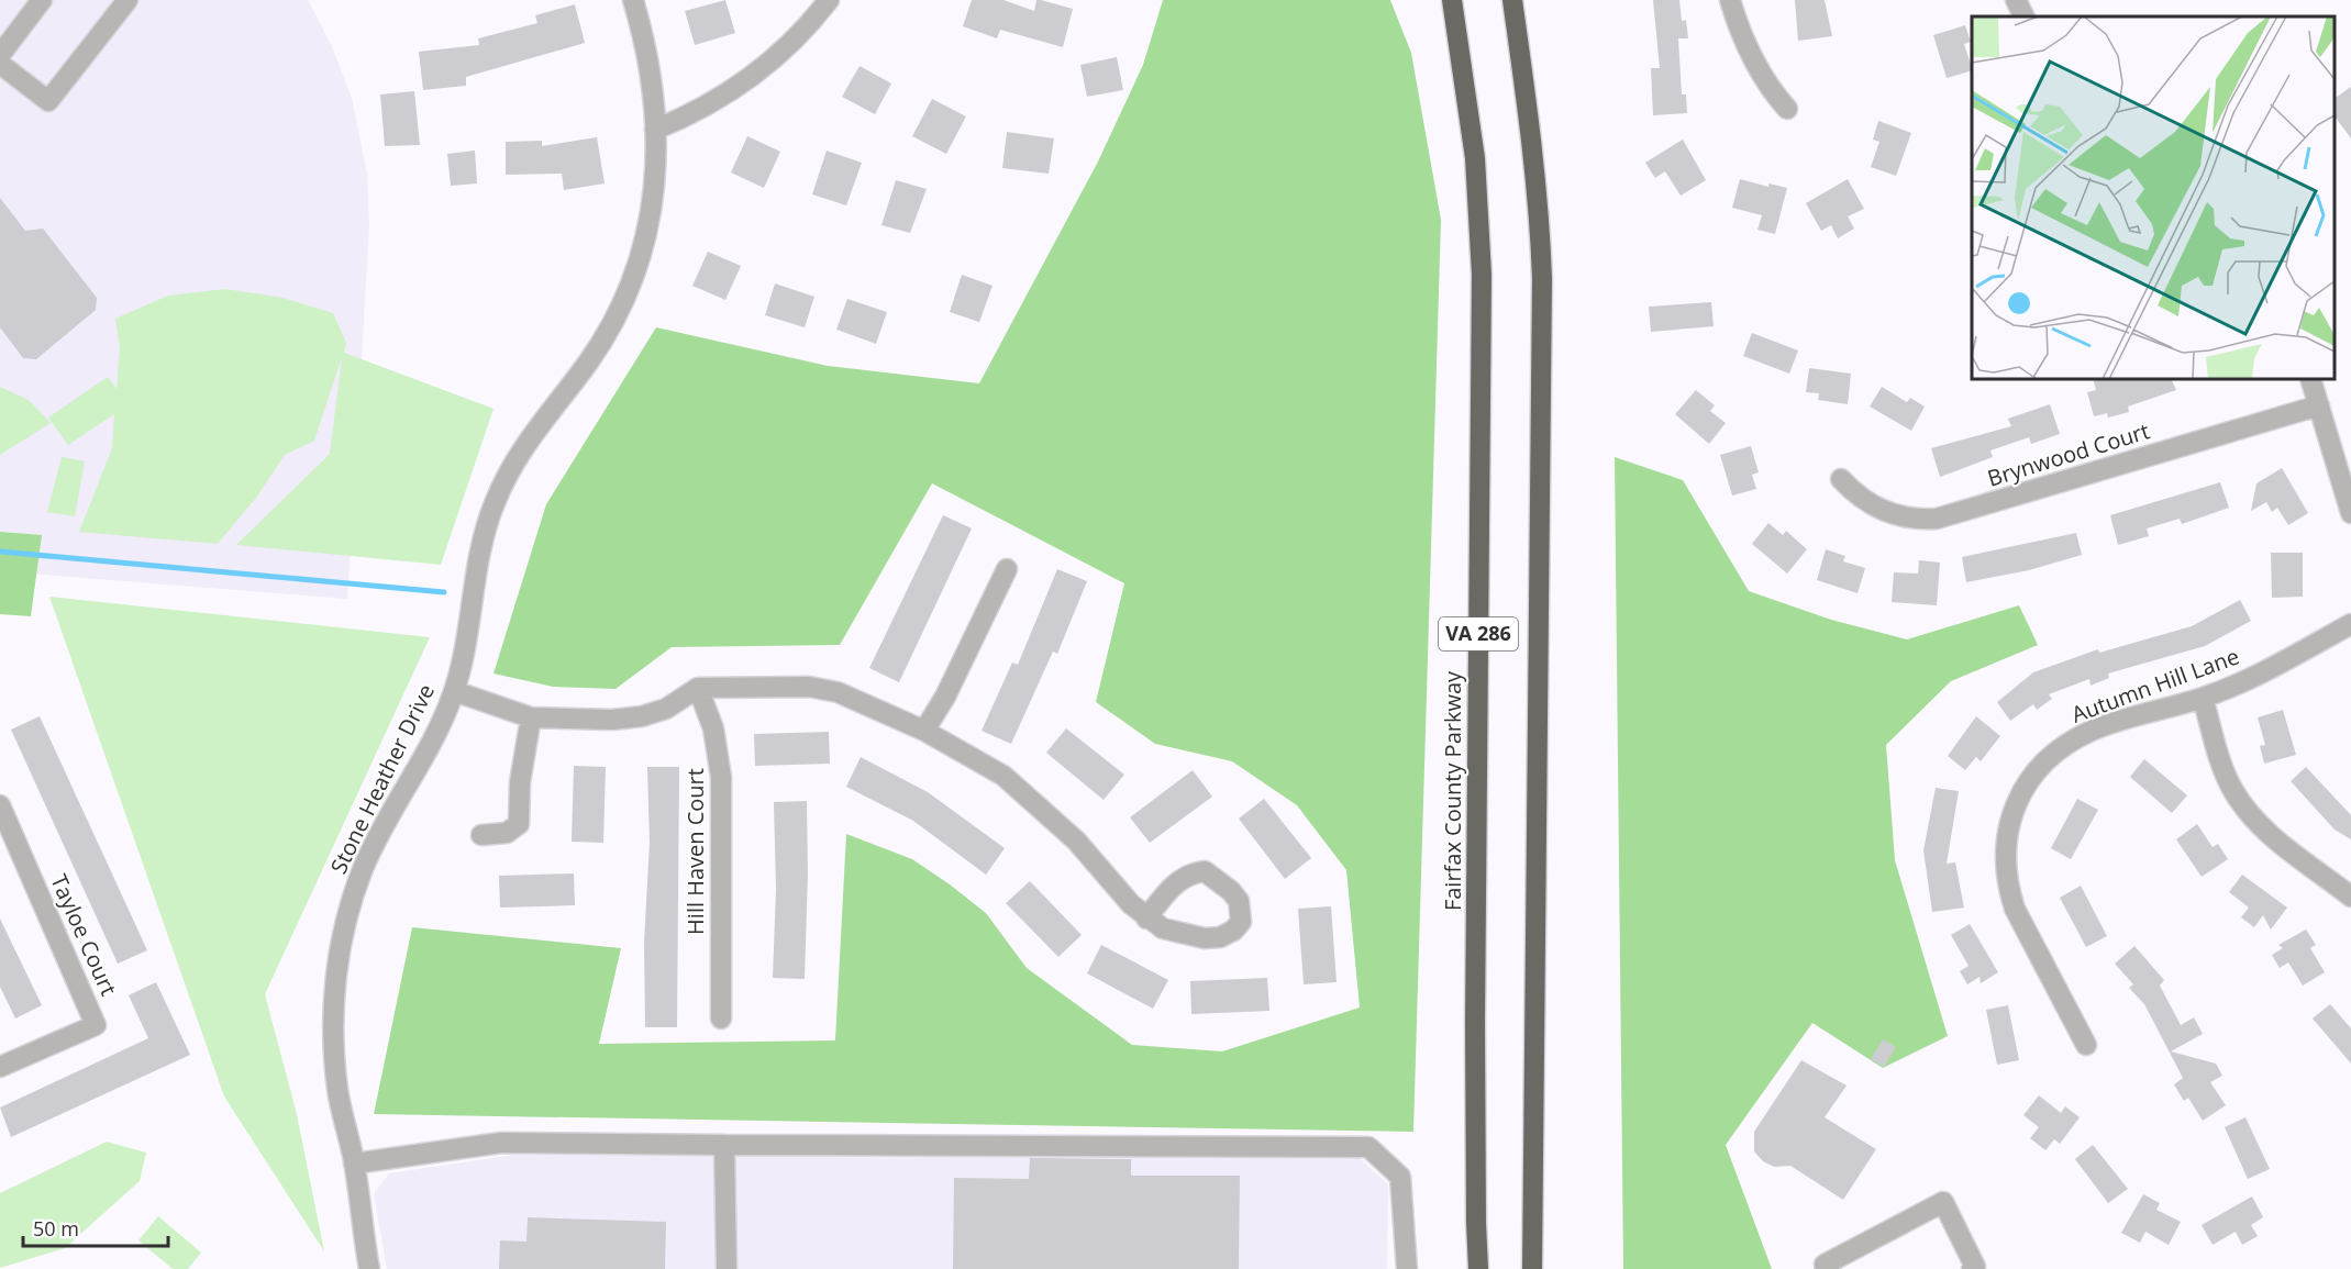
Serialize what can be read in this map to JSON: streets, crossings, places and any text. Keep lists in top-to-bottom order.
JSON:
{
  "streets": {
    "highway": ["VA 286", "Fairfax County Parkway"],
    "street": [
      "Brynwood Court",
      "Autumn Hill Lane",
      "Stone Heather Drive",
      "Hill Haven Court",
      "Tayloe Court"
    ]
  },
  "scale_bar": "50 m"
}
